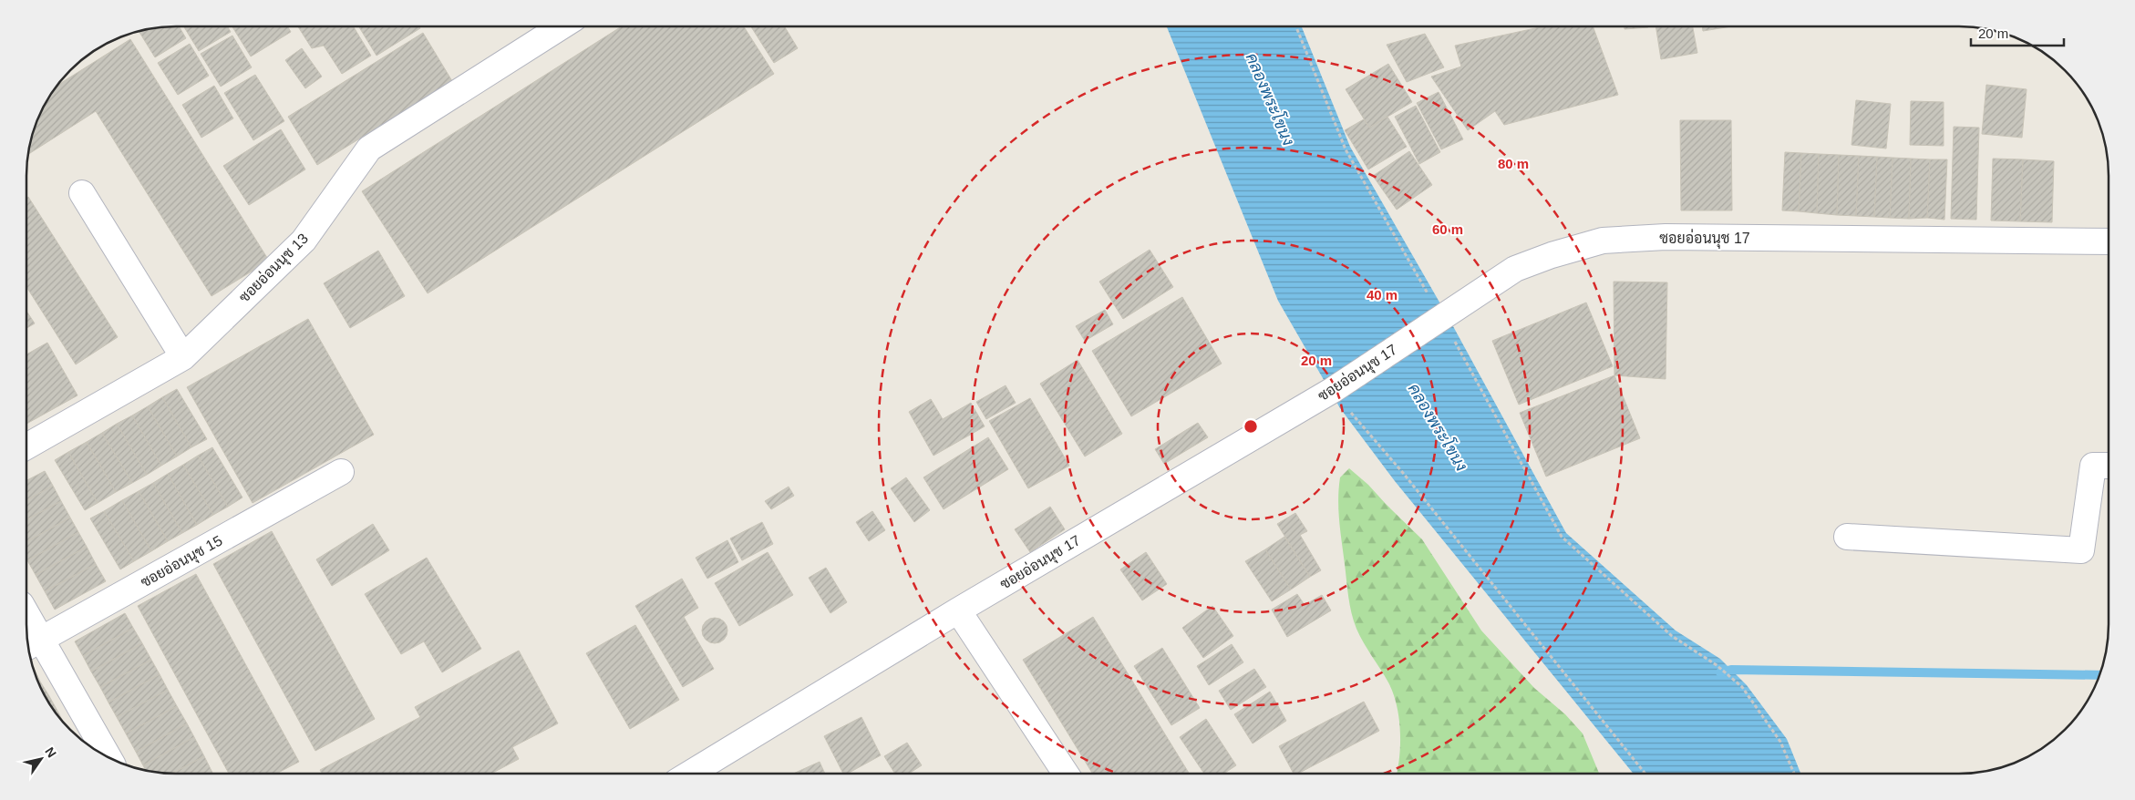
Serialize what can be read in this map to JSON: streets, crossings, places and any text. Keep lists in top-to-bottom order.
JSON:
{
  "streets": {
    "street": ["ซอยอ่อนนุช 17", "ซอยอ่อนนุช 13", "ซอยอ่อนนุช 15"]
  },
  "water": ["คลองพระโขนง"],
  "scale_bar": "20 m",
  "north": "top right",
  "rings": [
    "80 m",
    "60 m",
    "40 m",
    "20 m"
  ]
}
